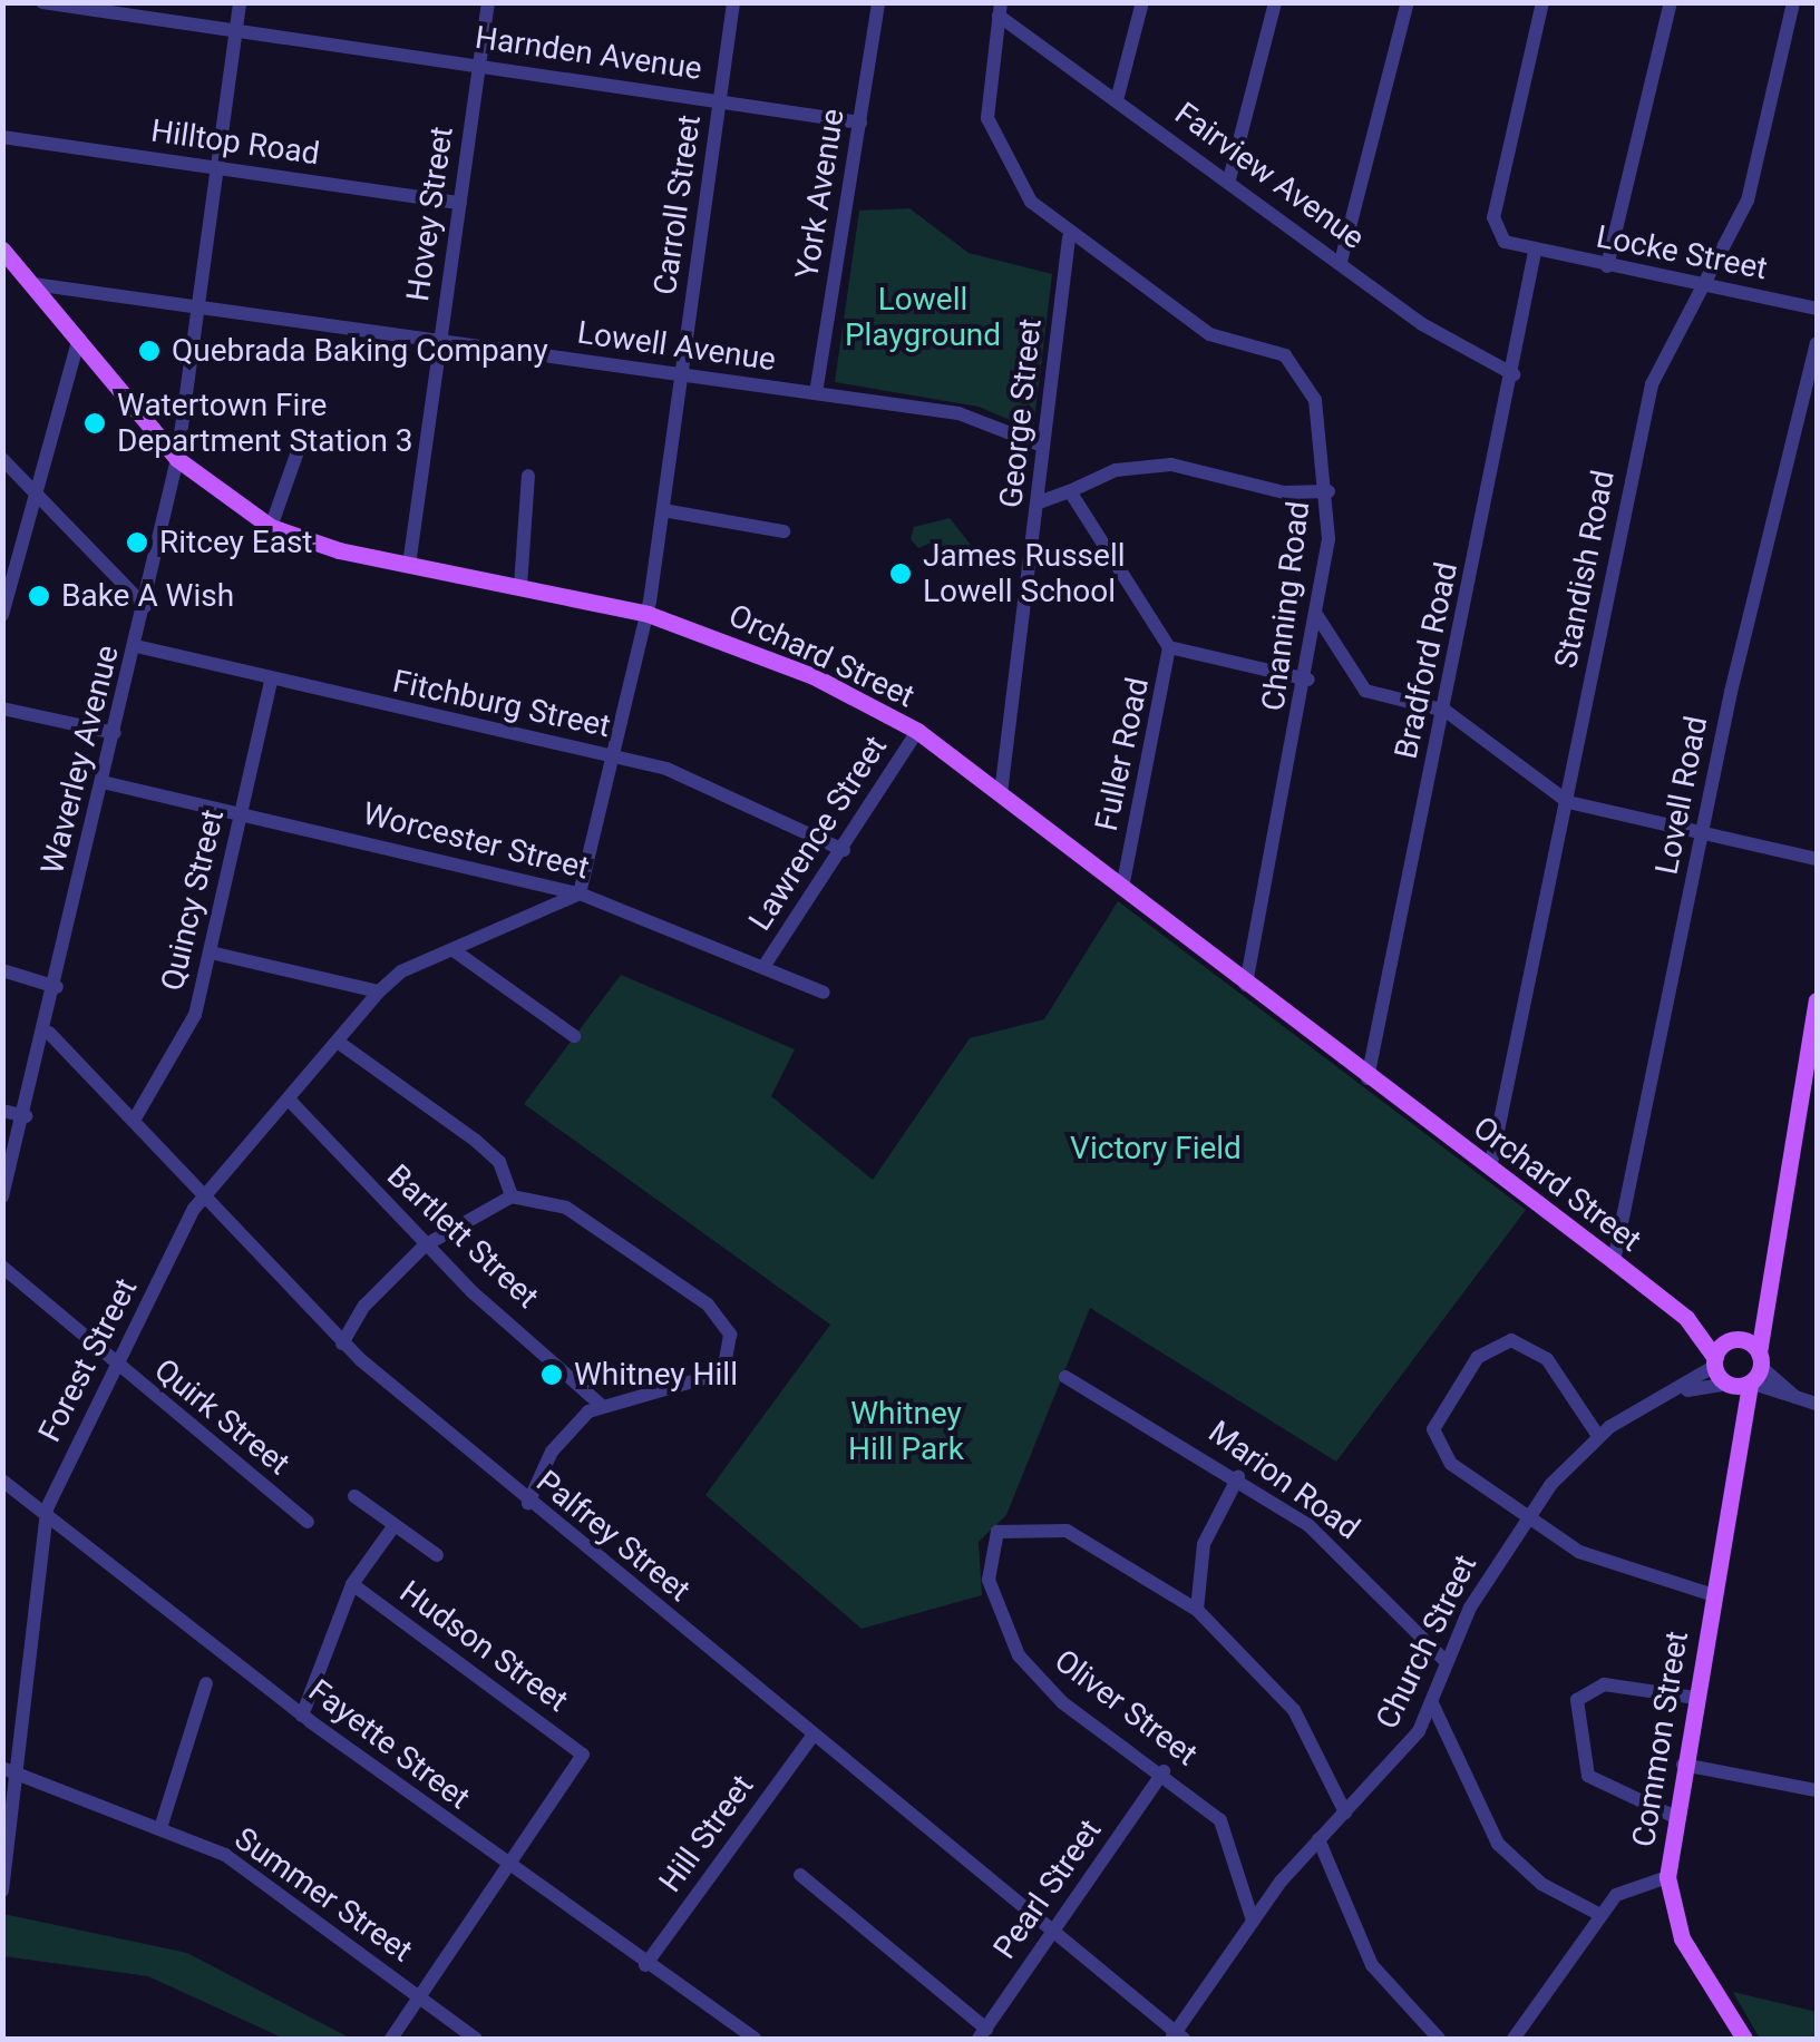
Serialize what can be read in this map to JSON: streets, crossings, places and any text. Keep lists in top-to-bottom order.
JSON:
{
  "streets": {
    "main road": ["Orchard Street", "Common Street"],
    "street": [
      "Harnden Avenue",
      "Hilltop Road",
      "Fairview Avenue",
      "York Avenue",
      "Carroll Street",
      "Hovey Street",
      "Locke Street",
      "Lowell Avenue",
      "George Street",
      "Standish Road",
      "Channing Road",
      "Bradford Road",
      "Fitchburg Street",
      "Fuller Road",
      "Waverley Avenue",
      "Lovell Road",
      "Lawrence Street",
      "Worcester Street",
      "Quincy Street",
      "Bartlett Street",
      "Forest Street",
      "Quirk Street",
      "Marion Road",
      "Palfrey Street",
      "Church Street",
      "Hudson Street",
      "Oliver Street",
      "Fayette Street",
      "Hill Street",
      "Pearl Street",
      "Summer Street"
    ]
  },
  "crossings": [
    ["Harnden Avenue", "York Avenue"],
    ["Harnden Avenue", "Carroll Street"],
    ["Harnden Avenue", "Hovey Street"],
    ["Harnden Avenue", "Waverley Avenue"],
    ["Hilltop Road", "Hovey Street"],
    ["Hilltop Road", "Waverley Avenue"],
    ["Fairview Avenue", "Channing Road"],
    ["Fairview Avenue", "Bradford Road"],
    ["York Avenue", "Lowell Avenue"],
    ["Carroll Street", "Lowell Avenue"],
    ["Carroll Street", "Orchard Street"],
    ["Carroll Street", "Fitchburg Street"],
    ["Carroll Street", "Worcester Street"],
    ["Hovey Street", "Lowell Avenue"],
    ["Hovey Street", "Orchard Street"],
    ["Locke Street", "Standish Road"],
    ["Locke Street", "Bradford Road"],
    ["Lowell Avenue", "George Street"],
    ["Lowell Avenue", "Orchard Street"],
    ["Lowell Avenue", "Waverley Avenue"],
    ["George Street", "Channing Road"],
    ["George Street", "Orchard Street"],
    ["Standish Road", "Orchard Street"],
    ["Channing Road", "Orchard Street"],
    ["Orchard Street", "Bradford Road"],
    ["Orchard Street", "Fuller Road"],
    ["Orchard Street", "Waverley Avenue"],
    ["Orchard Street", "Lovell Road"],
    ["Orchard Street", "Lawrence Street"],
    ["Orchard Street", "Church Street"],
    ["Orchard Street", "Common Street"],
    ["Fitchburg Street", "Waverley Avenue"],
    ["Fitchburg Street", "Lawrence Street"],
    ["Fitchburg Street", "Quincy Street"],
    ["Waverley Avenue", "Worcester Street"],
    ["Waverley Avenue", "Palfrey Street"],
    ["Lawrence Street", "Worcester Street"],
    ["Worcester Street", "Quincy Street"],
    ["Quincy Street", "Palfrey Street"],
    ["Bartlett Street", "Forest Street"],
    ["Forest Street", "Quirk Street"],
    ["Forest Street", "Palfrey Street"],
    ["Forest Street", "Fayette Street"],
    ["Forest Street", "Summer Street"],
    ["Marion Road", "Church Street"],
    ["Palfrey Street", "Church Street"],
    ["Palfrey Street", "Hill Street"],
    ["Palfrey Street", "Pearl Street"],
    ["Church Street", "Oliver Street"],
    ["Church Street", "Common Street"],
    ["Hudson Street", "Fayette Street"],
    ["Oliver Street", "Pearl Street"],
    ["Fayette Street", "Hill Street"]
  ],
  "parks": ["Lowell Playground", "Victory Field", "Whitney Hill Park"],
  "places": [
    "Quebrada Baking Company",
    "Watertown Fire Department Station 3",
    "Ritcey East",
    "James Russell Lowell School",
    "Bake A Wish",
    "Whitney Hill"
  ]
}
